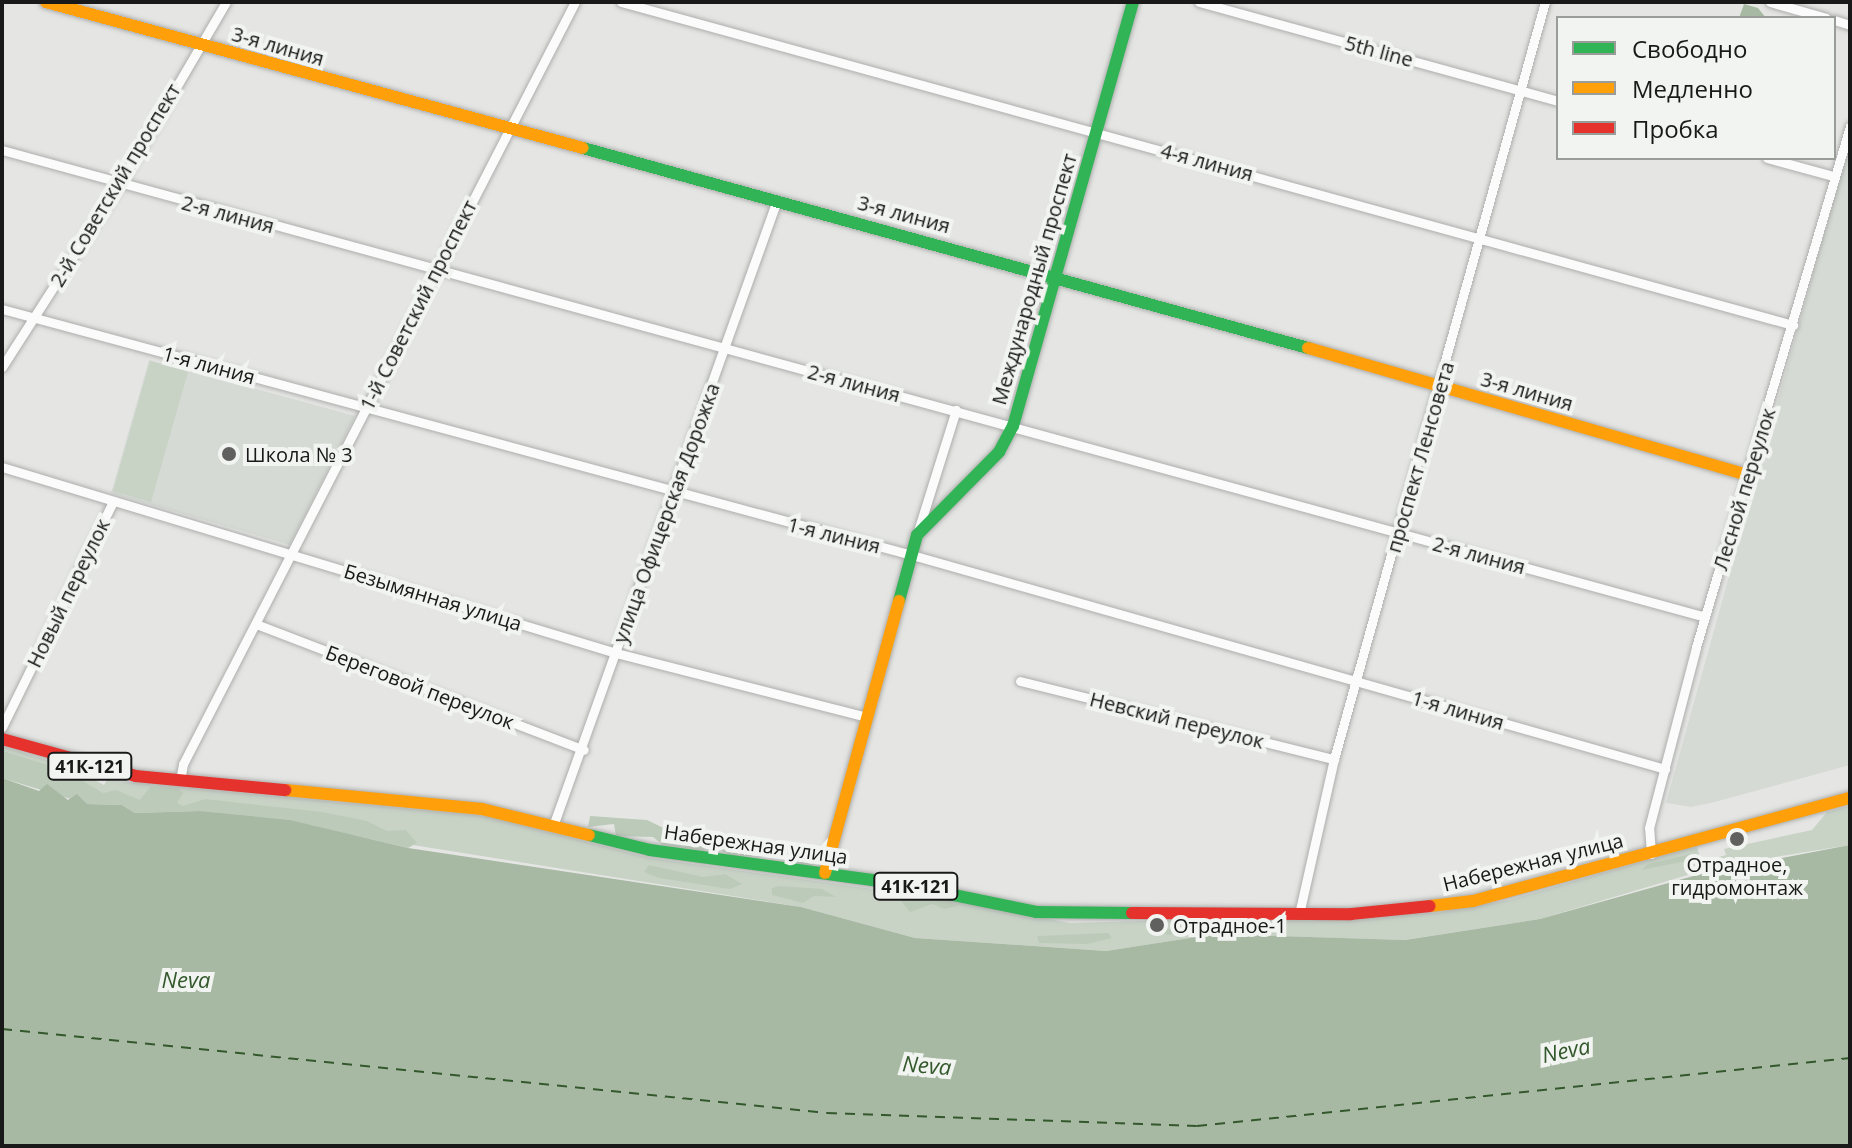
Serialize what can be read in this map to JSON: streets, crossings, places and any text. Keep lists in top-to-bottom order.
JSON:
{
  "streets": {
    "street": [
      "3-я линия",
      "5th line",
      "4-я линия",
      "2-й Советский проспект",
      "2-я линия",
      "Международный проспект",
      "1-й Советский проспект",
      "1-я линия",
      "проспект Ленсовета",
      "Лесной переулок",
      "улица Офицерская Дорожка",
      "Новый переулок",
      "Безымянная улица",
      "Береговой переулок",
      "Невский переулок",
      "41К-121",
      "Набережная улица"
    ]
  },
  "crossings": [
    ["3-я линия", "2-й Советский проспект"],
    ["3-я линия", "Международный проспект"],
    ["3-я линия", "1-й Советский проспект"],
    ["3-я линия", "проспект Ленсовета"],
    ["3-я линия", "Лесной переулок"],
    ["3-я линия", "улица Офицерская Дорожка"],
    ["5th line", "проспект Ленсовета"],
    ["4-я линия", "Международный проспект"],
    ["4-я линия", "проспект Ленсовета"],
    ["4-я линия", "Лесной переулок"],
    ["2-й Советский проспект", "2-я линия"],
    ["2-й Советский проспект", "1-я линия"],
    ["2-я линия", "Международный проспект"],
    ["2-я линия", "1-й Советский проспект"],
    ["2-я линия", "проспект Ленсовета"],
    ["2-я линия", "Лесной переулок"],
    ["2-я линия", "улица Офицерская Дорожка"],
    ["1-й Советский проспект", "1-я линия"],
    ["1-й Советский проспект", "Безымянная улица"],
    ["1-й Советский проспект", "Береговой переулок"],
    ["1-й Советский проспект", "Набережная улица"],
    ["1-я линия", "проспект Ленсовета"],
    ["1-я линия", "Лесной переулок"],
    ["1-я линия", "улица Офицерская Дорожка"],
    ["проспект Ленсовета", "Невский переулок"],
    ["проспект Ленсовета", "Набережная улица"],
    ["Лесной переулок", "41К-121"],
    ["Лесной переулок", "Набережная улица"],
    ["улица Офицерская Дорожка", "Безымянная улица"],
    ["улица Офицерская Дорожка", "Береговой переулок"],
    ["улица Офицерская Дорожка", "Набережная улица"],
    ["Новый переулок", "Безымянная улица"],
    ["41К-121", "Набережная улица"]
  ],
  "water": ["Neva"],
  "places": ["Школа № 3", "Отрадное, гидромонтаж", "Отрадное-1"],
  "legend": ["Свободно", "Медленно", "Пробка"]
}
